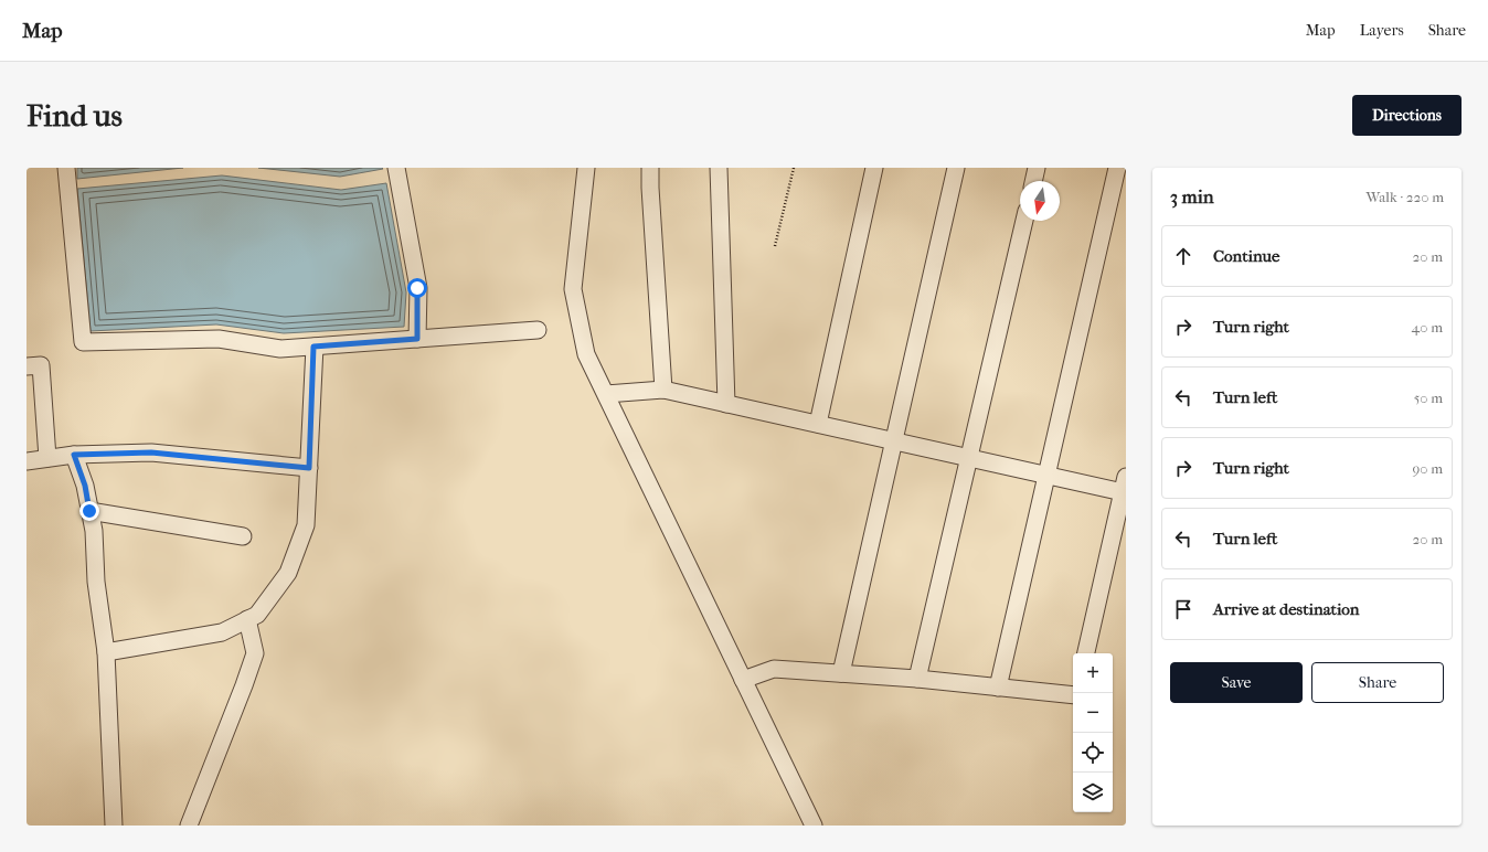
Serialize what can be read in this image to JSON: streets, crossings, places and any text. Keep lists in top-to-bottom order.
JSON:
{
  "north": "bottom",
  "page": {
    "header": "Map",
    "nav": ["Map", "Layers", "Share"],
    "buttons": [
      "Directions",
      ["Save", "Share"]
    ],
    "title": "Find us",
    "heading": ["3 min", "Walk · 220 m"],
    "list": [
      ["Continue", "20 m"],
      ["Turn right", "40 m"],
      ["Turn left", "50 m"],
      ["Turn right", "90 m"],
      ["Turn left", "20 m"],
      "Arrive at destination"
    ],
    "map_buttons": ["+", "−"]
  }
}
